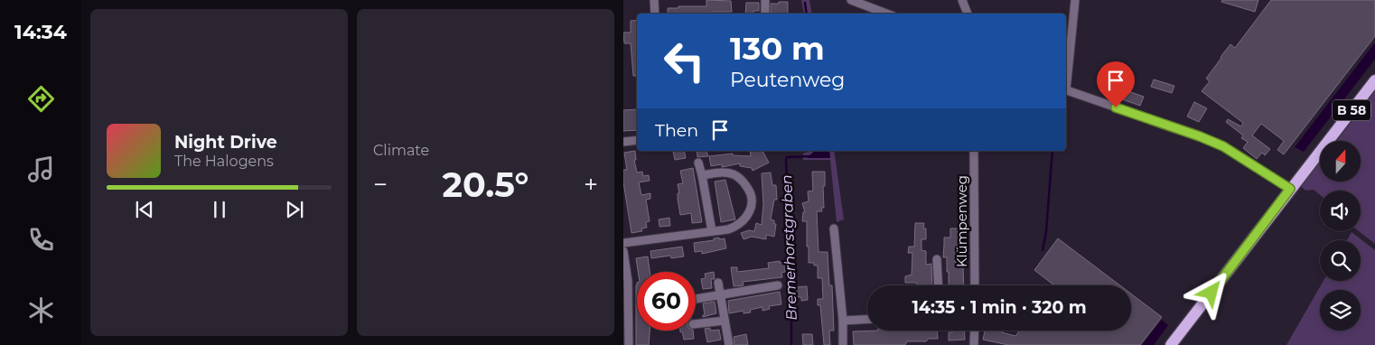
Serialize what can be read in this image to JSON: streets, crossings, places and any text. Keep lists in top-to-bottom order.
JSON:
{
  "streets": {
    "main road": ["B 58"],
    "street": ["Klümpenweg"]
  },
  "water": ["Bremerhorstgraben"],
  "north": "top",
  "page": {
    "tabs": "14:34",
    "tile": "Climate",
    "turn": ["130 m", "Peutenweg"],
    "then": "Then",
    "song": ["Night Drive", "The Halogens"],
    "heat": ["−", "20.5°", "+"],
    "limit": "60",
    "trip": "14:35 · 1 min · 320 m"
  }
}
